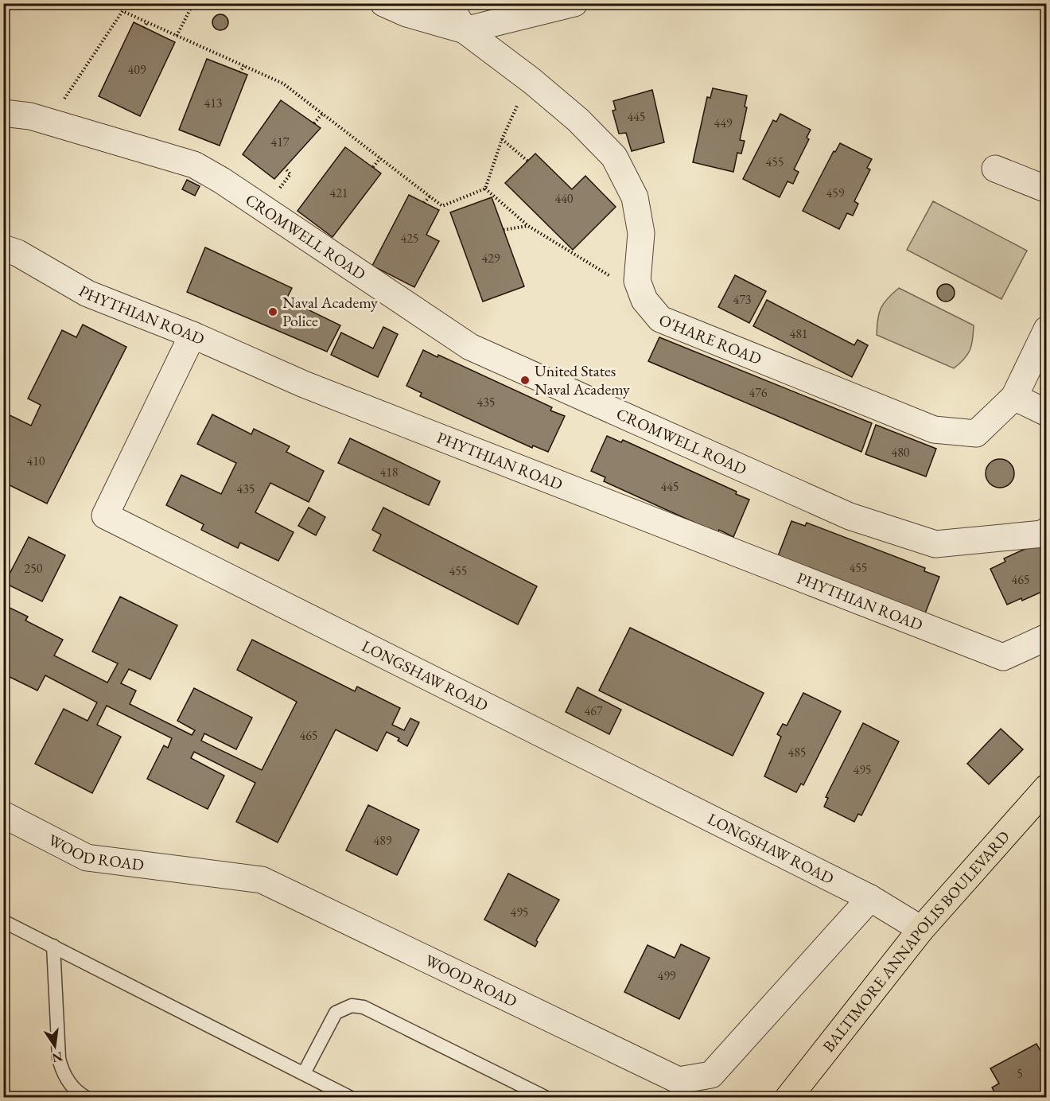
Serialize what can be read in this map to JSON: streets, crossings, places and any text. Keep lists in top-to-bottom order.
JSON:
{
  "streets": {
    "main road": ["BALTIMORE ANNAPOLIS BOULEVARD"],
    "street": [
      "CROMWELL ROAD",
      "PHYTHIAN ROAD",
      "O'HARE ROAD",
      "LONGSHAW ROAD",
      "WOOD ROAD"
    ]
  },
  "crossings": [
    ["PHYTHIAN ROAD", "LONGSHAW ROAD"],
    ["LONGSHAW ROAD", "WOOD ROAD"],
    ["LONGSHAW ROAD", "BALTIMORE ANNAPOLIS BOULEVARD"]
  ],
  "places": ["Naval Academy Police", "United States Naval Academy"],
  "house_numbers": [
    "409",
    "413",
    "445",
    "449",
    "417",
    "455",
    "421",
    "459",
    "440",
    "425",
    "429",
    "473",
    "481",
    "476",
    "435",
    "480",
    "410",
    "418",
    "445",
    "435",
    "455",
    "250",
    "455",
    "465",
    "467",
    "465",
    "485",
    "495",
    "489",
    "495",
    "499",
    "5"
  ],
  "north": "bottom"
}
